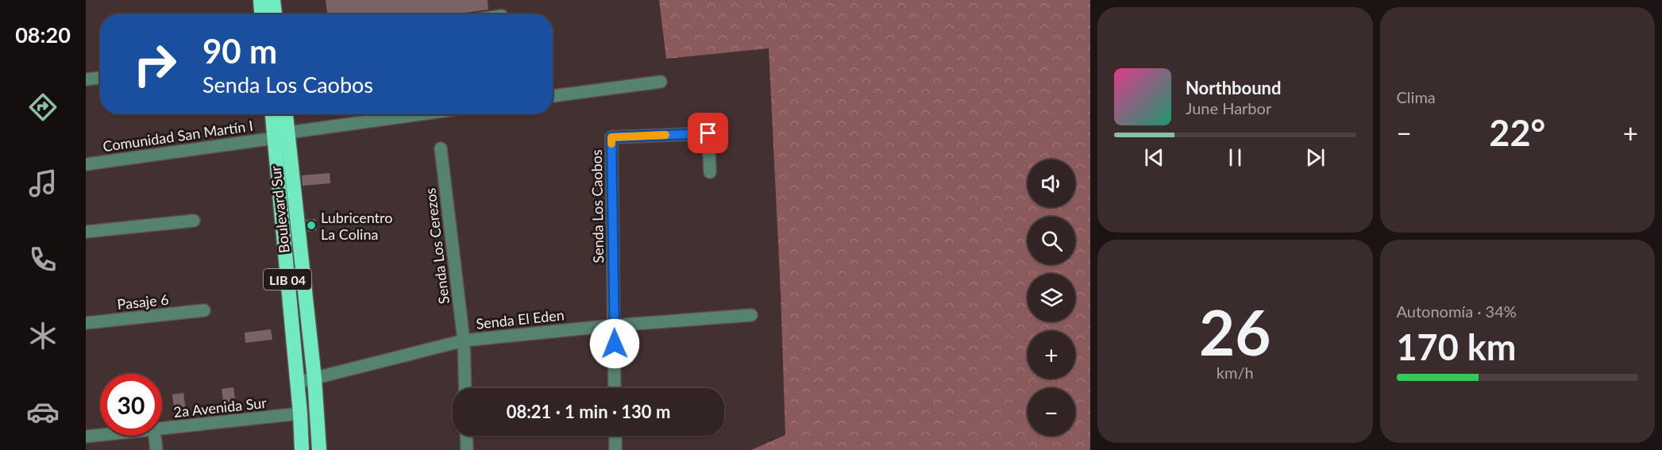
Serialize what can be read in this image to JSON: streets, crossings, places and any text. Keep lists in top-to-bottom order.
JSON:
{
  "streets": {
    "highway": ["Boulevard Sur", "LIB 04"],
    "street": [
      "Comunidad San Martín I",
      "Senda Los Caobos",
      "Senda Los Cerezos",
      "Pasaje 6",
      "Senda El Eden",
      "2a Avenida Sur"
    ]
  },
  "crossings": [
    ["Comunidad San Martín I", "Boulevard Sur"],
    ["Senda Los Caobos", "Senda El Eden"],
    ["Boulevard Sur", "Senda El Eden"],
    ["Boulevard Sur", "2a Avenida Sur"],
    ["Senda Los Cerezos", "Senda El Eden"]
  ],
  "places": ["Lubricentro La Colina"],
  "page": {
    "tabs": "08:20",
    "tile": [
      "Clima",
      ["26", "km/h"],
      ["Autonomía · 34%", "170 km"]
    ],
    "turn": ["90 m", "Senda Los Caobos"],
    "song": ["Northbound", "June Harbor"],
    "heat": ["−", "22°", "+"],
    "map_buttons": ["+", "−"],
    "limit": "30",
    "trip": "08:21 · 1 min · 130 m"
  }
}
